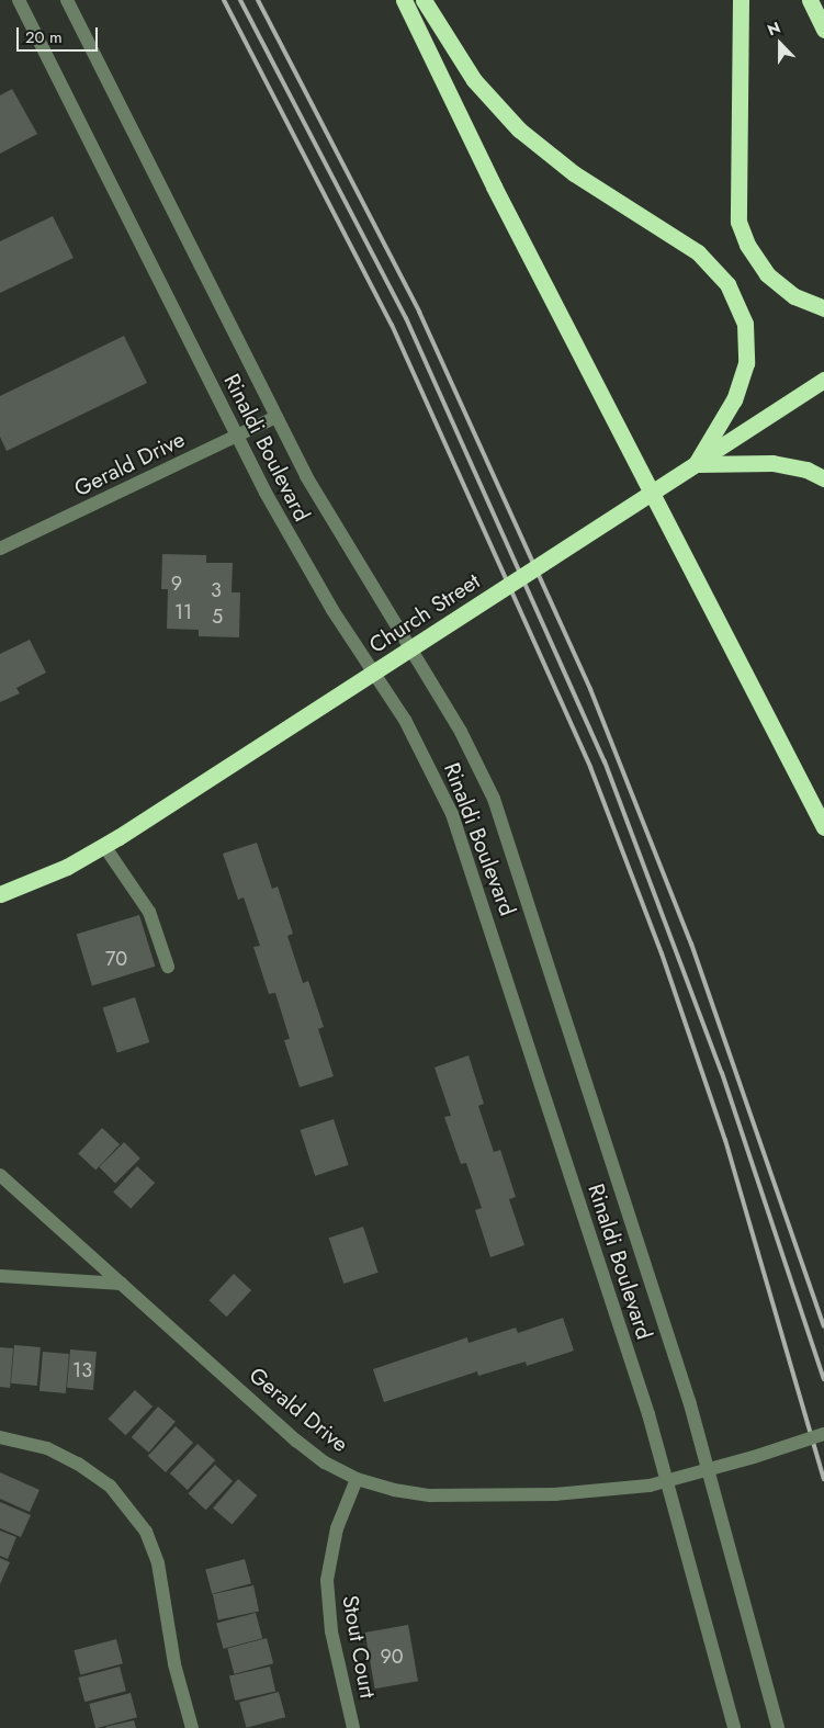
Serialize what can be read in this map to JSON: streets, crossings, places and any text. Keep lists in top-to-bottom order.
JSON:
{
  "streets": {
    "highway": ["Church Street"],
    "street": ["Rinaldi Boulevard", "Gerald Drive", "Stout Court"]
  },
  "crossings": [
    ["Rinaldi Boulevard", "Gerald Drive"],
    ["Gerald Drive", "Stout Court"]
  ],
  "house_numbers": [
    "9",
    "3",
    "11",
    "5",
    "70",
    "13",
    "90"
  ],
  "scale_bar": "20 m",
  "north": "top"
}
